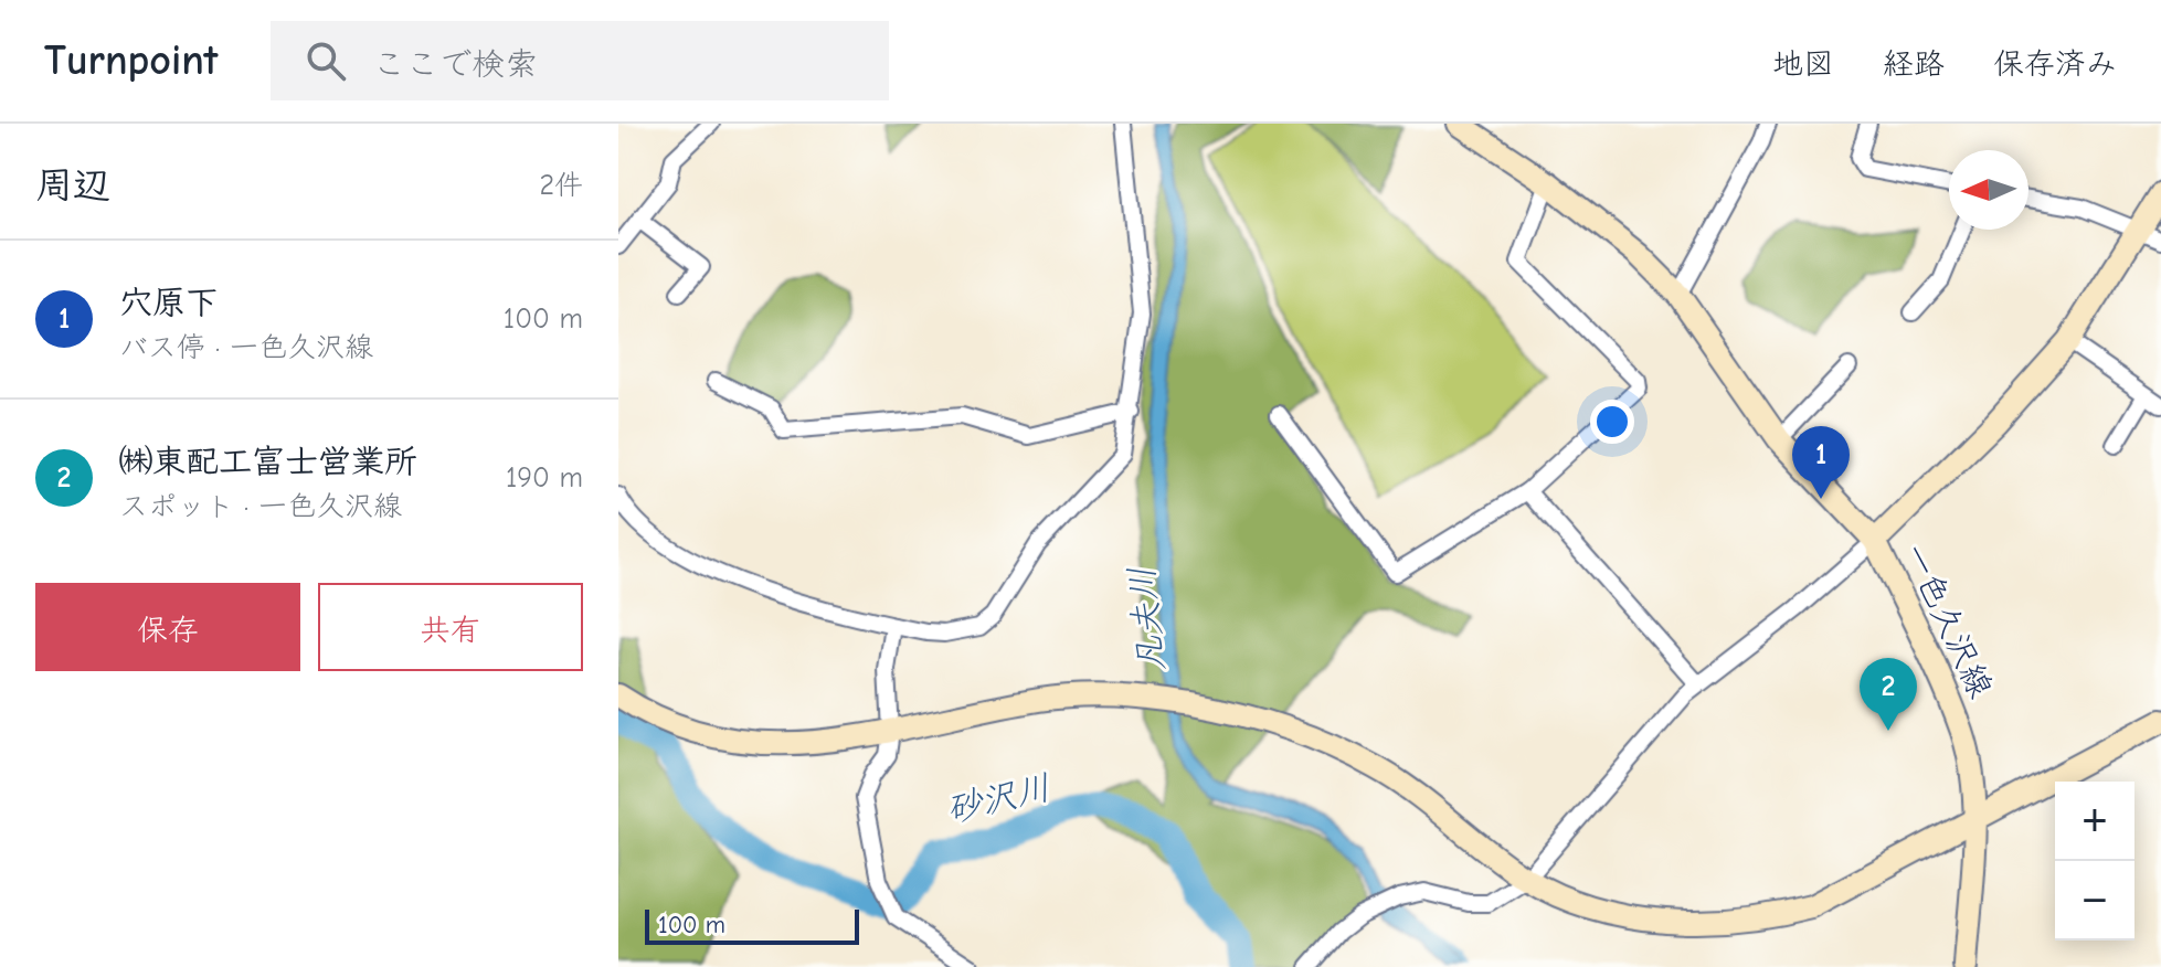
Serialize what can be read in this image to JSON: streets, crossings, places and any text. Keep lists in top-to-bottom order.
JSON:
{
  "streets": {
    "street": ["一色久沢線"]
  },
  "water": ["凡夫川", "砂沢川"],
  "scale_bar": "100 m",
  "north": "left",
  "page": {
    "header": "Turnpoint",
    "search": "ここで検索",
    "nav": ["地図", "経路", "保存済み"],
    "heading": ["周辺", "2件"],
    "list": [
      {
        "mark": "1",
        "name": "穴原下",
        "note": "バス停 · 一色久沢線",
        "value": "100 m"
      },
      {
        "mark": "2",
        "name": "㈱東配工富士営業所",
        "note": "スポット · 一色久沢線",
        "value": "190 m"
      }
    ],
    "pins": ["1", "2"],
    "buttons": ["保存", "共有"],
    "map_buttons": ["+", "−"],
    "scale": "100 m"
  }
}
